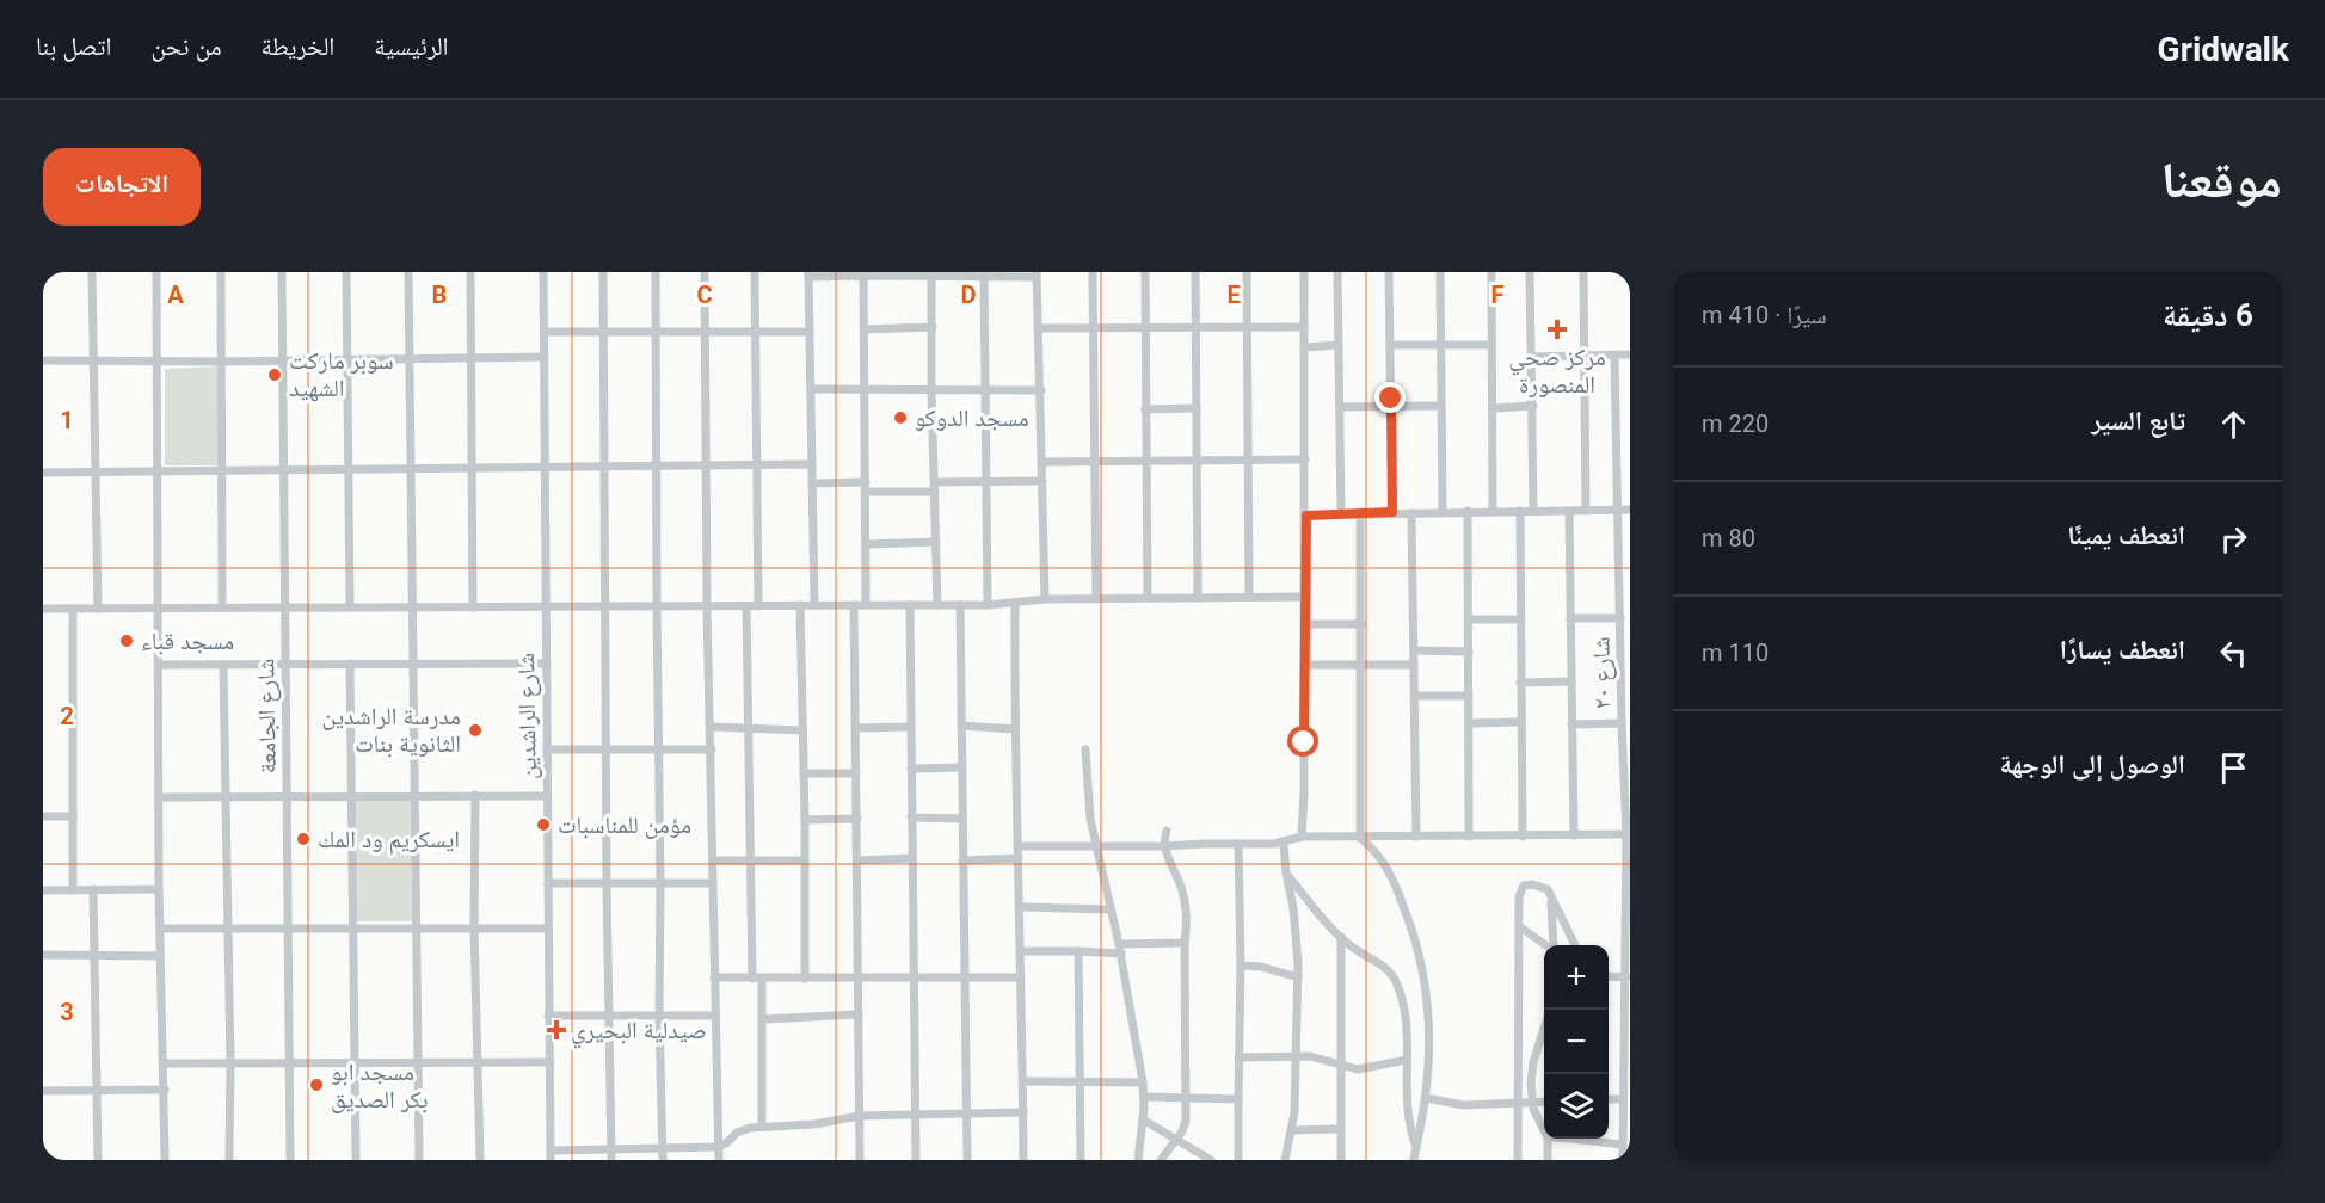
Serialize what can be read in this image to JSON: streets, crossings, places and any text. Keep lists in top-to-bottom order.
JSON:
{
  "streets": {
    "street": ["شارع ٢٠", "شارع الجامعة", "شارع الراشدين"]
  },
  "places": {
    "health": ["مركز صحي المنصورة", "صيدلية البحيري"],
    "other": [
      "سوبر ماركت الشهيد",
      "مسجد الدوكو",
      "مسجد قباء",
      "مدرسة الراشدين الثانوية بنات",
      "مؤمن للمناسبات",
      "ايسكريم ود المك",
      "مسجد ابو بكر الصديق"
    ]
  },
  "page": {
    "header": "Gridwalk",
    "nav": [
      "الرئيسية",
      "الخريطة",
      "من نحن",
      "اتصل بنا"
    ],
    "title": "موقعنا",
    "buttons": "الاتجاهات",
    "heading": ["6 دقيقة", "سيرًا · 410 m"],
    "list": [
      ["تابع السير", "220 m"],
      ["انعطف يمينًا", "80 m"],
      ["انعطف يسارًا", "110 m"],
      "الوصول إلى الوجهة"
    ],
    "map_buttons": ["+", "−"]
  },
  "grid": {
    "columns": [
      "A",
      "B",
      "C",
      "D",
      "E",
      "F"
    ],
    "rows": ["1", "2", "3"]
  }
}
